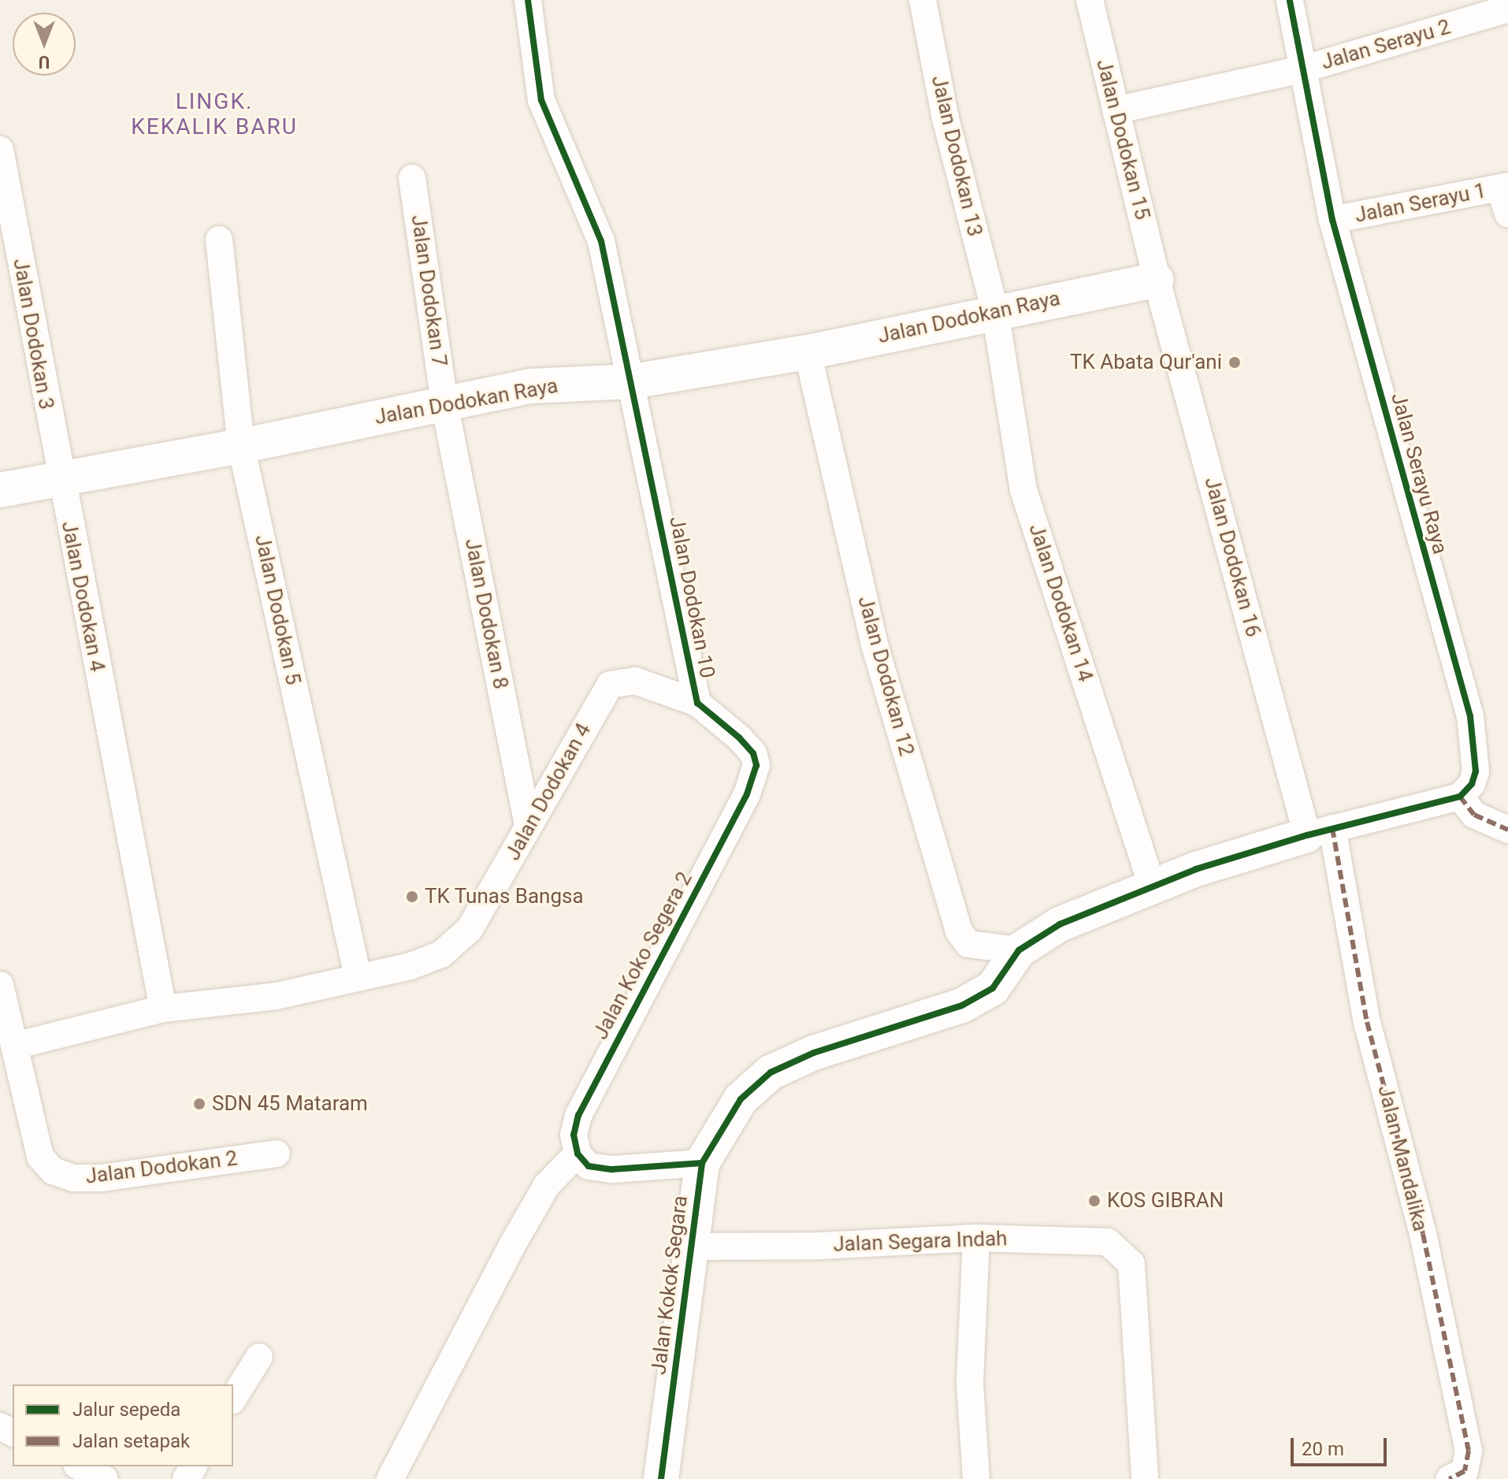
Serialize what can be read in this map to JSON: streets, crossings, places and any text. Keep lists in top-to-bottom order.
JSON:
{
  "streets": {
    "street": [
      "Jalan Serayu 2",
      "Jalan Dodokan 15",
      "Jalan Dodokan 13",
      "Jalan Serayu 1",
      "Jalan Dodokan 7",
      "Jalan Dodokan Raya",
      "Jalan Dodokan 3",
      "Jalan Serayu Raya",
      "Jalan Dodokan 16",
      "Jalan Dodokan 4",
      "Jalan Dodokan 10",
      "Jalan Dodokan 14",
      "Jalan Dodokan 5",
      "Jalan Dodokan 8",
      "Jalan Dodokan 12",
      "Jalan Koko Segera 2",
      "Jalan Mandalika",
      "Jalan Dodokan 2",
      "Jalan Segara Indah",
      "Jalan Kokok Segara"
    ]
  },
  "crossings": [
    ["Jalan Serayu 2", "Jalan Dodokan 15"],
    ["Jalan Serayu 2", "Jalan Serayu Raya"],
    ["Jalan Dodokan 15", "Jalan Dodokan Raya"],
    ["Jalan Dodokan 15", "Jalan Dodokan 16"],
    ["Jalan Dodokan 13", "Jalan Dodokan Raya"],
    ["Jalan Dodokan 13", "Jalan Dodokan 14"],
    ["Jalan Serayu 1", "Jalan Serayu Raya"],
    ["Jalan Dodokan 7", "Jalan Dodokan Raya"],
    ["Jalan Dodokan 7", "Jalan Dodokan 8"],
    ["Jalan Dodokan Raya", "Jalan Dodokan 3"],
    ["Jalan Dodokan Raya", "Jalan Dodokan 16"],
    ["Jalan Dodokan Raya", "Jalan Dodokan 4"],
    ["Jalan Dodokan Raya", "Jalan Dodokan 10"],
    ["Jalan Dodokan Raya", "Jalan Dodokan 14"],
    ["Jalan Dodokan Raya", "Jalan Dodokan 5"],
    ["Jalan Dodokan Raya", "Jalan Dodokan 8"],
    ["Jalan Dodokan Raya", "Jalan Dodokan 12"],
    ["Jalan Dodokan 3", "Jalan Dodokan 4"],
    ["Jalan Dodokan 16", "Jalan Mandalika"],
    ["Jalan Dodokan 16", "Jalan Kokok Segara"],
    ["Jalan Dodokan 4", "Jalan Dodokan 10"],
    ["Jalan Dodokan 4", "Jalan Dodokan 5"],
    ["Jalan Dodokan 4", "Jalan Dodokan 8"],
    ["Jalan Dodokan 4", "Jalan Dodokan 2"],
    ["Jalan Dodokan 10", "Jalan Koko Segera 2"],
    ["Jalan Dodokan 14", "Jalan Kokok Segara"],
    ["Jalan Dodokan 12", "Jalan Kokok Segara"],
    ["Jalan Mandalika", "Jalan Kokok Segara"],
    ["Jalan Segara Indah", "Jalan Kokok Segara"]
  ],
  "districts": ["LINGK. KEKALIK BARU"],
  "places": [
    "TK Abata Qur'ani",
    "TK Tunas Bangsa",
    "SDN 45 Mataram",
    "KOS GIBRAN"
  ],
  "legend": ["Jalur sepeda", "Jalan setapak"],
  "scale_bar": "20 m",
  "north": "bottom"
}
